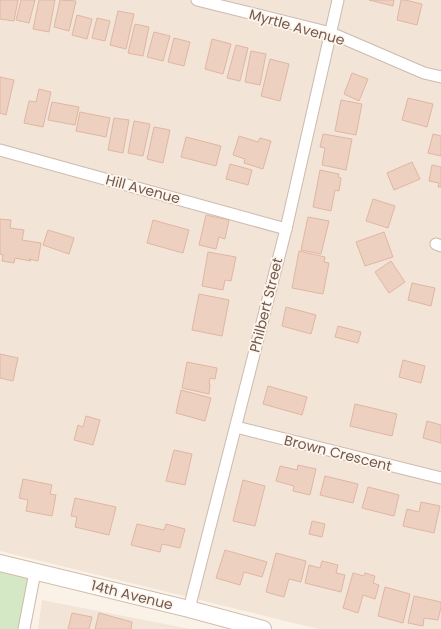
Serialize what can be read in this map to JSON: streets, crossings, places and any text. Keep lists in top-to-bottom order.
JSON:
{
  "streets": {
    "street": [
      "Myrtle Avenue",
      "Hill Avenue",
      "Philbert Street",
      "Brown Crescent",
      "14th Avenue"
    ]
  },
  "crossings": [
    ["Myrtle Avenue", "Philbert Street"],
    ["Hill Avenue", "Philbert Street"],
    ["Philbert Street", "Brown Crescent"],
    ["Philbert Street", "14th Avenue"]
  ]
}
